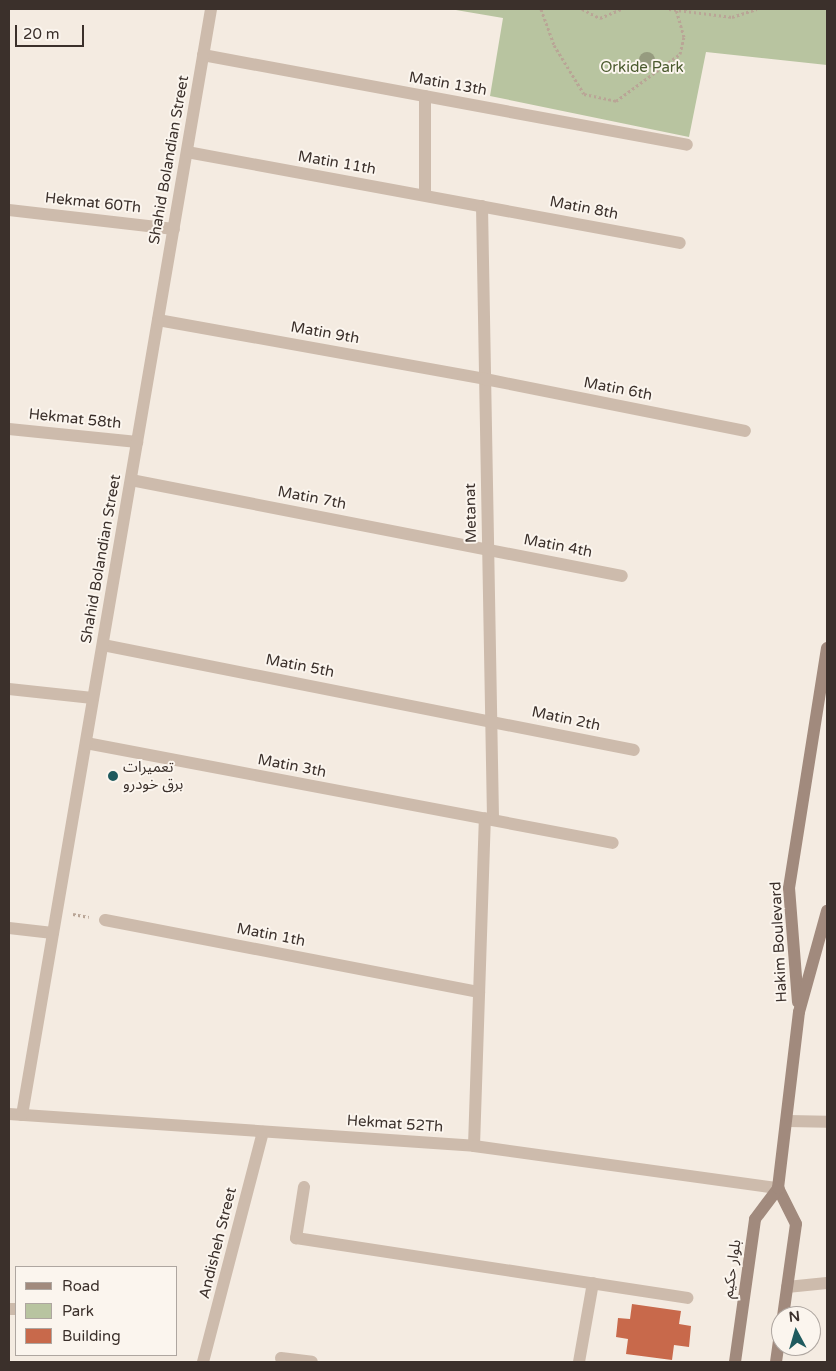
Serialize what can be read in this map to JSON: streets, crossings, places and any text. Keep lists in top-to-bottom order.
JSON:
{
  "streets": {
    "main road": ["Hakim Boulevard", "بلوار حکیم"],
    "street": [
      "Matin 13th",
      "Shahid Bolandian Street",
      "Matin 11th",
      "Hekmat 60Th",
      "Matin 8th",
      "Matin 9th",
      "Matin 6th",
      "Hekmat 58th",
      "Matin 7th",
      "Metanat",
      "Matin 4th",
      "Matin 5th",
      "Matin 2th",
      "Matin 3th",
      "Matin 1th",
      "Hekmat 52Th",
      "Andisheh Street"
    ]
  },
  "crossings": [
    ["Matin 13th", "Shahid Bolandian Street"],
    ["Shahid Bolandian Street", "Matin 11th"],
    ["Shahid Bolandian Street", "Hekmat 60Th"],
    ["Shahid Bolandian Street", "Matin 9th"],
    ["Shahid Bolandian Street", "Hekmat 58th"],
    ["Shahid Bolandian Street", "Matin 7th"],
    ["Shahid Bolandian Street", "Matin 5th"],
    ["Shahid Bolandian Street", "Matin 3th"],
    ["Shahid Bolandian Street", "Hekmat 52Th"],
    ["Matin 11th", "Matin 8th"],
    ["Matin 11th", "Metanat"],
    ["Matin 8th", "Metanat"],
    ["Matin 9th", "Matin 6th"],
    ["Matin 9th", "Metanat"],
    ["Matin 6th", "Metanat"],
    ["Matin 7th", "Metanat"],
    ["Matin 7th", "Matin 4th"],
    ["Metanat", "Matin 4th"],
    ["Metanat", "Matin 5th"],
    ["Metanat", "Matin 2th"],
    ["Metanat", "Matin 3th"],
    ["Metanat", "Matin 1th"],
    ["Metanat", "Hekmat 52Th"],
    ["Matin 5th", "Matin 2th"],
    ["Hakim Boulevard", "بلوار حکیم"],
    ["Hekmat 52Th", "Andisheh Street"],
    ["Hekmat 52Th", "بلوار حکیم"]
  ],
  "parks": ["Orkide Park"],
  "places": ["تعمیرات برق خودرو"],
  "legend": ["Road", "Park", "Building"],
  "scale_bar": "20 m",
  "north": "top"
}
